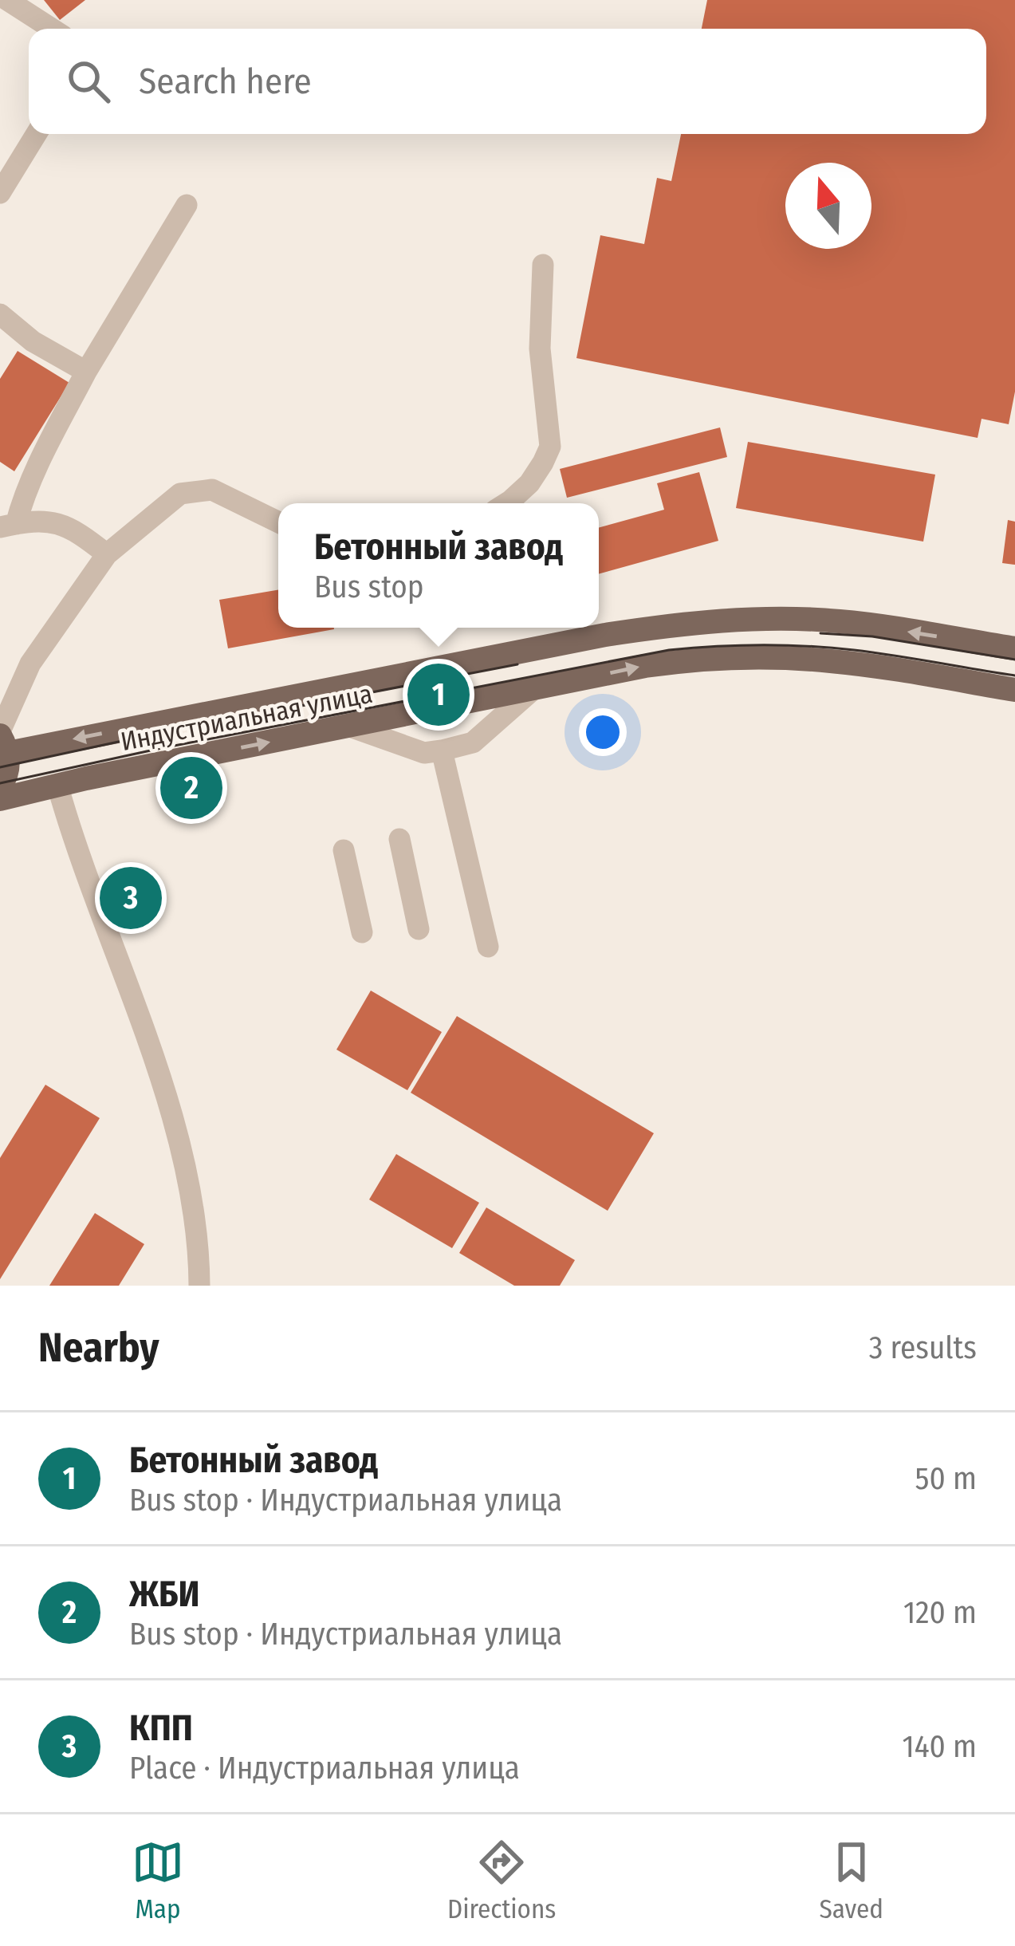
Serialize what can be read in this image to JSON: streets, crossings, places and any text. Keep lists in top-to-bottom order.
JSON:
{
  "streets": {
    "main road": ["Индустриальная улица"]
  },
  "north": "top",
  "page": {
    "search": "Search here",
    "popup": ["Бетонный завод", "Bus stop"],
    "pins": ["1", "2", "3"],
    "heading": ["Nearby", "3 results"],
    "list": [
      {
        "mark": "1",
        "name": "Бетонный завод",
        "note": "Bus stop · Индустриальная улица",
        "value": "50 m"
      },
      {
        "mark": "2",
        "name": "ЖБИ",
        "note": "Bus stop · Индустриальная улица",
        "value": "120 m"
      },
      {
        "mark": "3",
        "name": "КПП",
        "note": "Place · Индустриальная улица",
        "value": "140 m"
      }
    ],
    "nav": ["Map", "Directions", "Saved"]
  }
}
